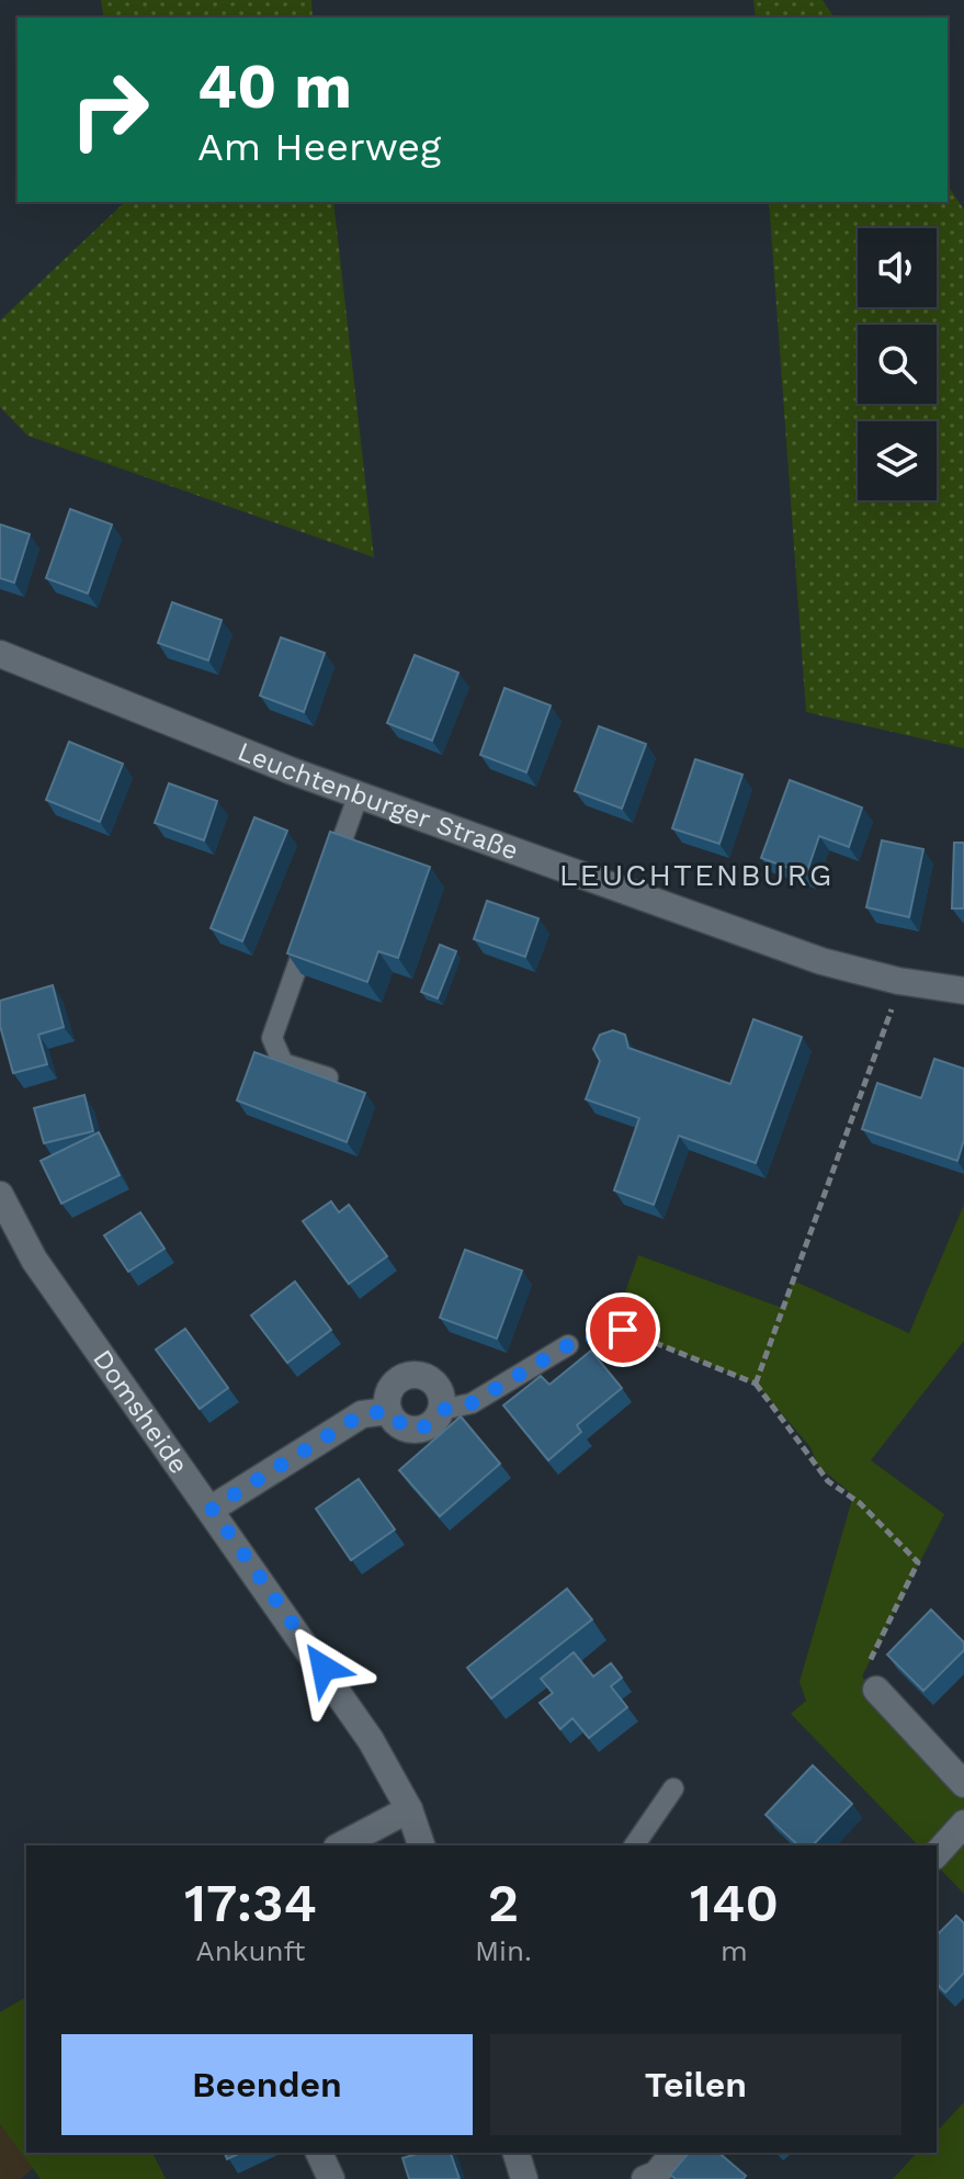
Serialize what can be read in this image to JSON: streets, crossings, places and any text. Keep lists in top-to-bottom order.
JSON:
{
  "streets": {
    "street": ["Leuchtenburger Straße", "Domsheide"]
  },
  "districts": ["LEUCHTENBURG"],
  "page": {
    "turn": ["40 m", "Am Heerweg"],
    "eta": [
      "17:34",
      "Ankunft",
      "2",
      "Min.",
      "140",
      "m"
    ],
    "buttons": ["Beenden", "Teilen"]
  }
}
